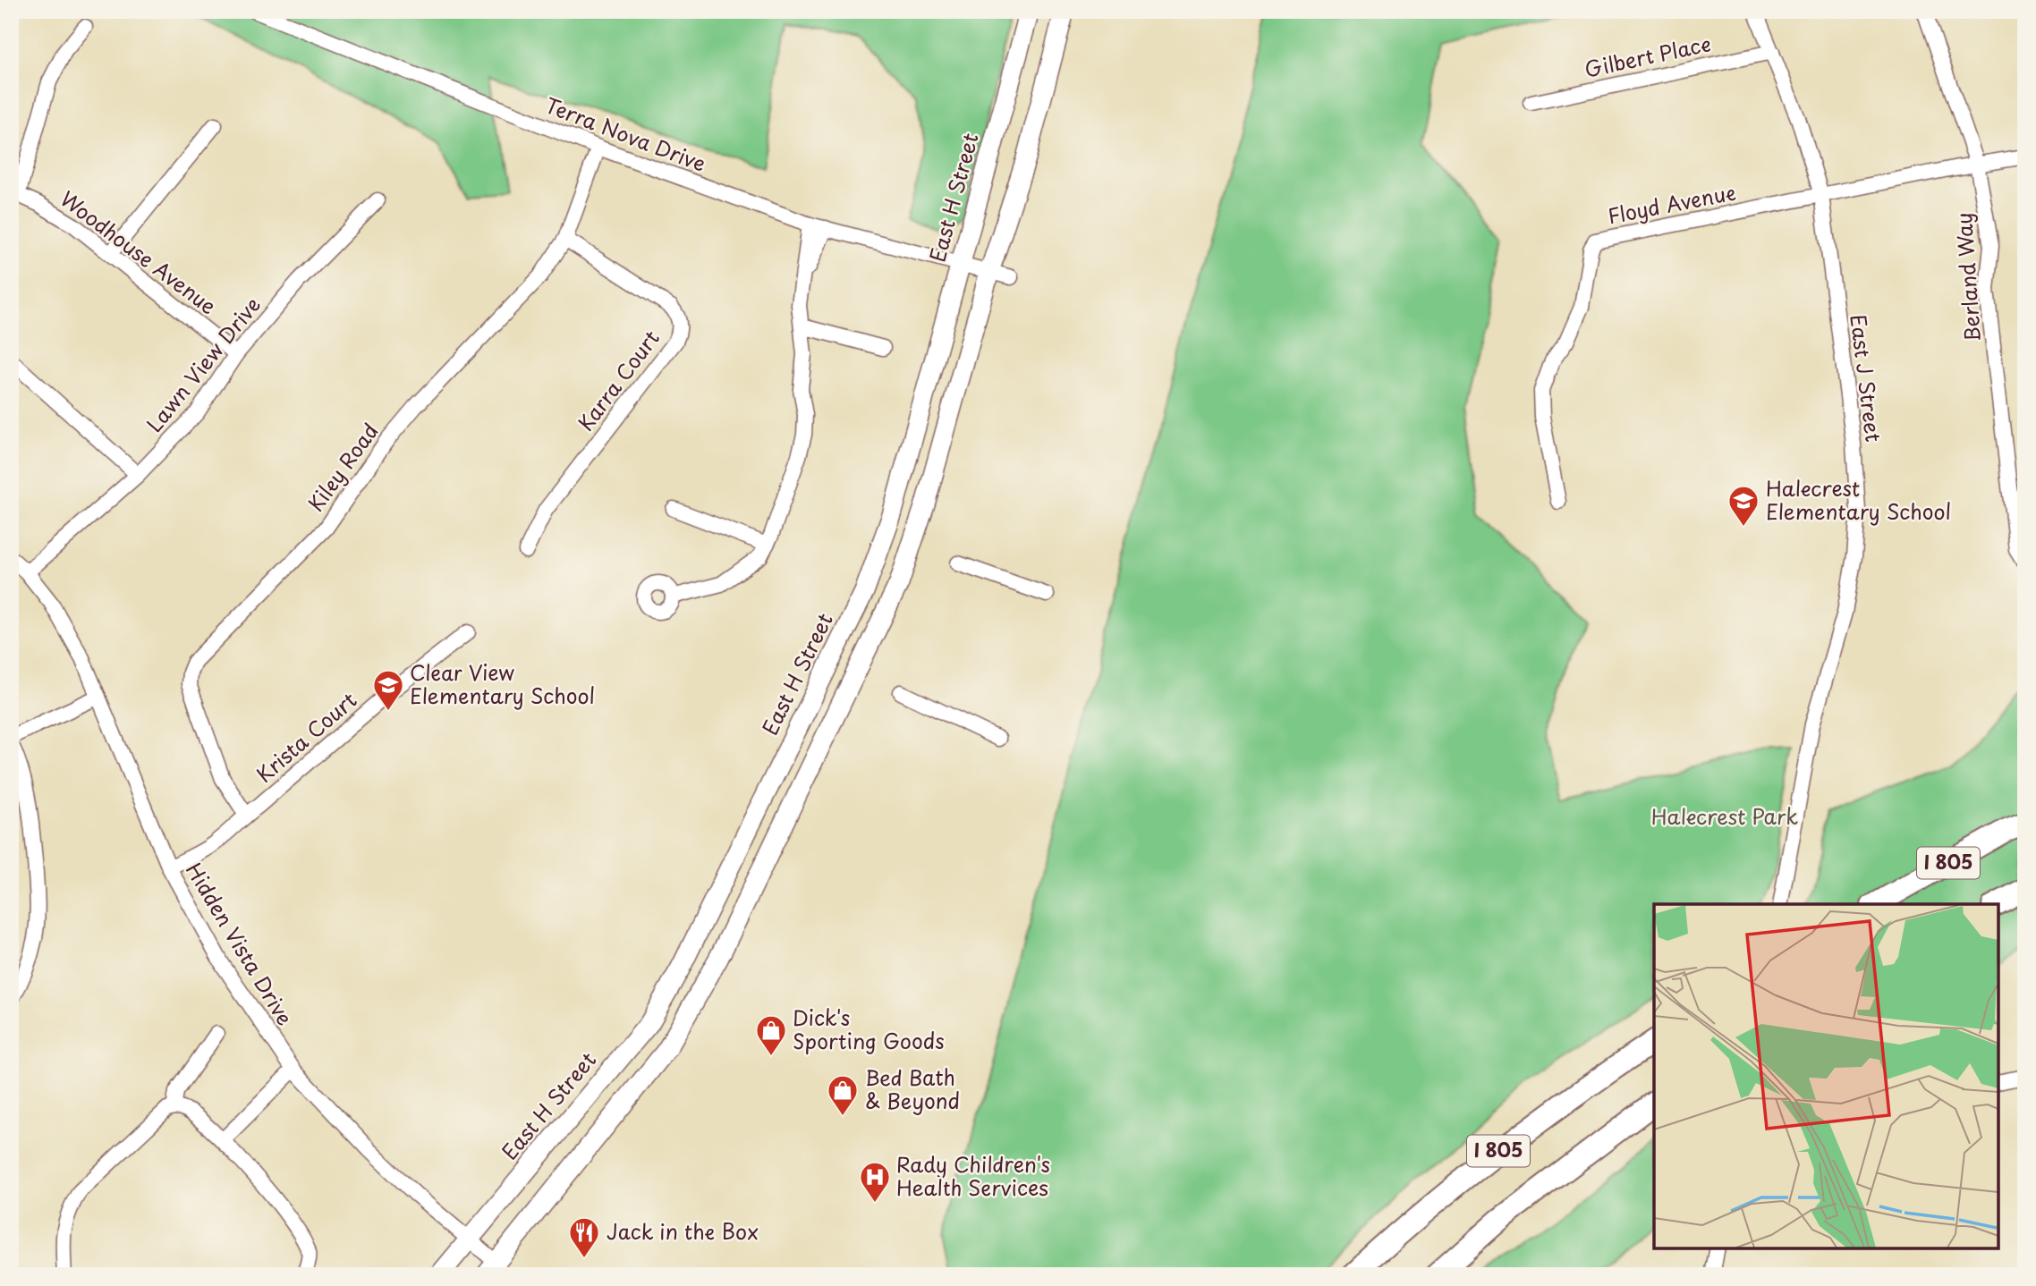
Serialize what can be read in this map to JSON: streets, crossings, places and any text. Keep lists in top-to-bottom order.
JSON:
{
  "streets": {
    "highway": ["I 805"],
    "main road": ["East H Street"],
    "street": [
      "Gilbert Place",
      "Terra Nova Drive",
      "Floyd Avenue",
      "Woodhouse Avenue",
      "Berland Way",
      "Lawn View Drive",
      "East J Street",
      "Karra Court",
      "Kiley Road",
      "Krista Court",
      "Hidden Vista Drive"
    ]
  },
  "crossings": [
    ["Gilbert Place", "East J Street"],
    ["Terra Nova Drive", "East H Street"],
    ["Terra Nova Drive", "Kiley Road"],
    ["East H Street", "Hidden Vista Drive"],
    ["Floyd Avenue", "Berland Way"],
    ["Floyd Avenue", "East J Street"],
    ["Woodhouse Avenue", "Lawn View Drive"],
    ["Lawn View Drive", "Hidden Vista Drive"],
    ["Karra Court", "Kiley Road"],
    ["Kiley Road", "Krista Court"],
    ["Krista Court", "Hidden Vista Drive"]
  ],
  "parks": ["Halecrest Park"],
  "places": {
    "school or university": ["Halecrest Elementary School", "Clear View Elementary School"],
    "shop": ["Dick's Sporting Goods", "Bed Bath & Beyond"],
    "hospital": ["Rady Children's Health Services"],
    "restaurant": ["Jack in the Box"]
  }
}
